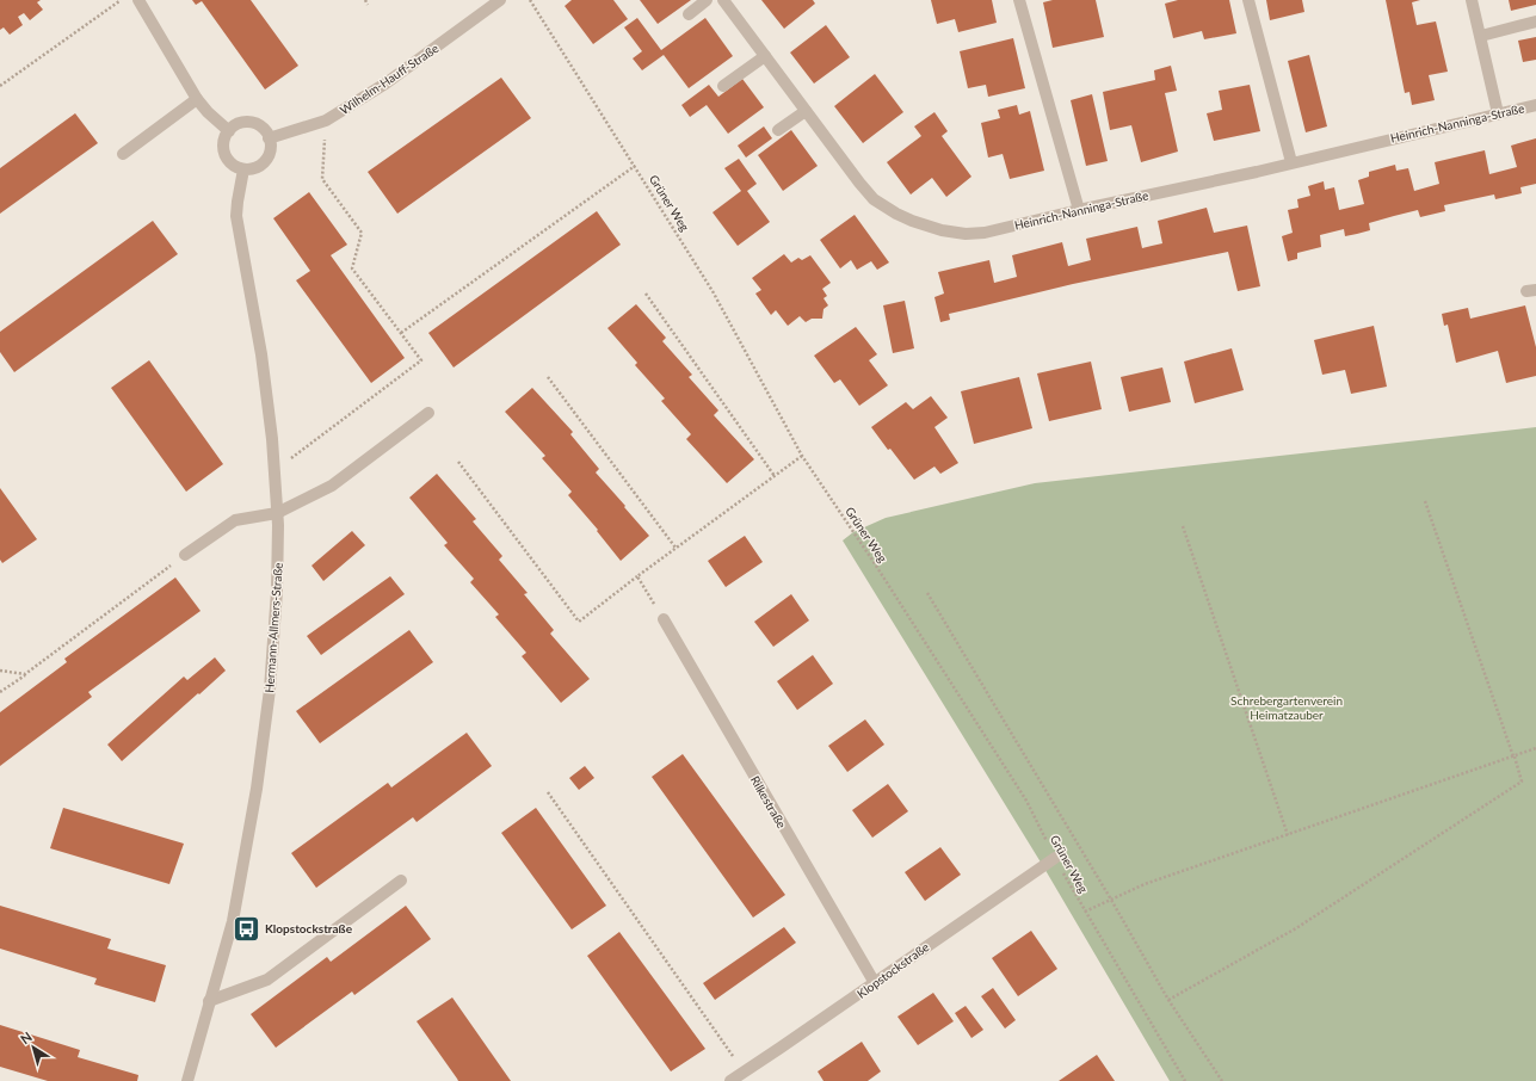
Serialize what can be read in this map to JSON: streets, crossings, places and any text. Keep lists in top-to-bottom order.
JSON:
{
  "streets": {
    "street": [
      "Wilhelm-Hauff-Straße",
      "Heinrich-Nanninga-Straße",
      "Hermann-Allmers-Straße",
      "Rilkestraße",
      "Klopstockstraße"
    ],
    "path": ["Grüner Weg"]
  },
  "crossings": [
    ["Wilhelm-Hauff-Straße", "Hermann-Allmers-Straße"],
    ["Grüner Weg", "Klopstockstraße"],
    ["Rilkestraße", "Klopstockstraße"]
  ],
  "parks": ["Schrebergartenverein Heimatzauber"],
  "places": {
    "bus stop": ["Klopstockstraße"]
  },
  "north": "top left"
}
